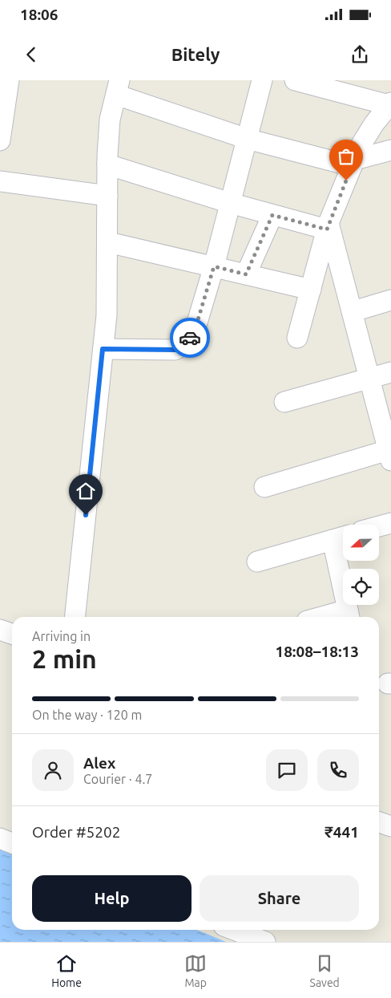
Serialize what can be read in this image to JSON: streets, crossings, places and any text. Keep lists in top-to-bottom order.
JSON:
{
  "north": "left",
  "page": {
    "status": "18:06",
    "header": "Bitely",
    "heading": ["2 min", "Arriving in", "18:08–18:13"],
    "panel": [
      "Alex",
      "Courier · 4.7",
      "Order #5202",
      "₹441"
    ],
    "bar": "On the way · 120 m",
    "buttons": ["Help", "Share"],
    "tabs": ["Home", "Map", "Saved"]
  }
}
